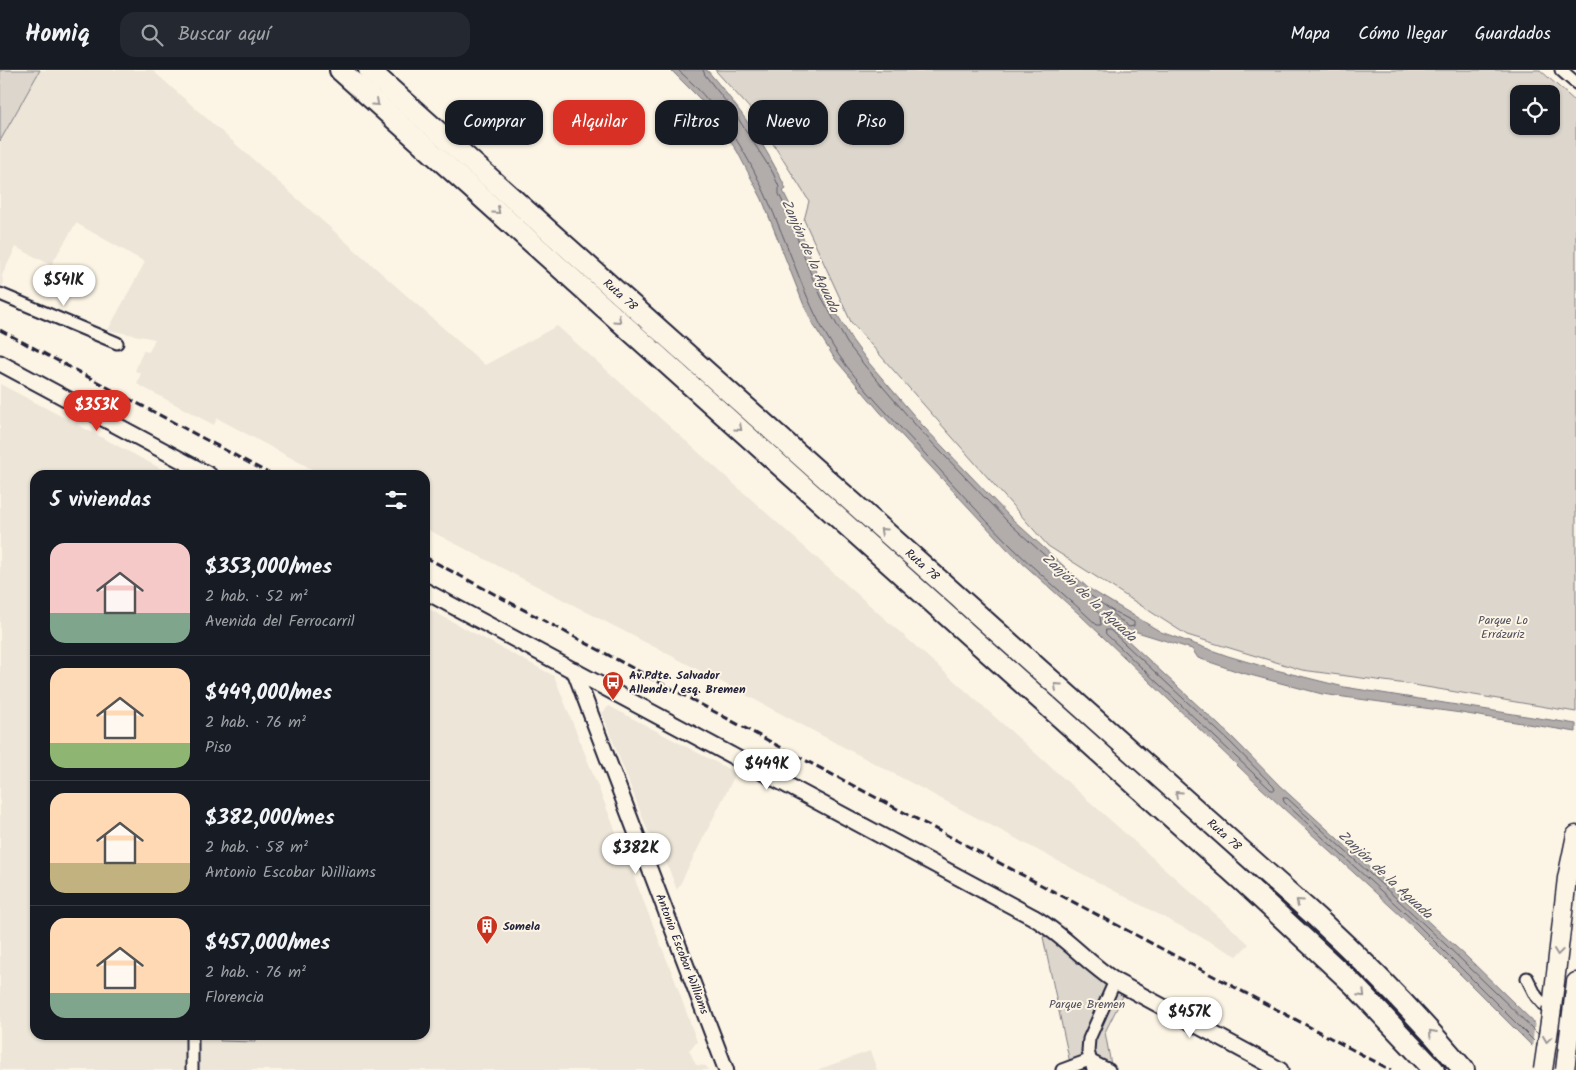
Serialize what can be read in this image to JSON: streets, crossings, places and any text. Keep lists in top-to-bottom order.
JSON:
{
  "streets": {
    "highway": ["Ruta 78"],
    "street": ["Antonio Escobar Williams"]
  },
  "water": ["Zanjón de la Aguada"],
  "parks": ["Parque Lo Errázuriz", "Parque Bremen"],
  "places": {
    "bus stop": ["Av.Pdte. Salvador Allende / esq. Bremen"],
    "building": ["Somela"]
  },
  "page": {
    "header": "Homiq",
    "search": "Buscar aquí",
    "nav": ["Mapa", "Cómo llegar", "Guardados"],
    "chip": [
      "Comprar",
      "Alquilar",
      "Filtros",
      "Nuevo",
      "Piso"
    ],
    "price": [
      "$541K",
      "$353K",
      "$449K",
      "$382K",
      "$457K"
    ],
    "heading": "5 viviendas",
    "list": [
      {
        "name": "$353,000/mes",
        "note": "2 hab. · 52 m² · Avenida del Ferrocarril"
      },
      {
        "name": "$449,000/mes",
        "note": "2 hab. · 76 m² · Piso"
      },
      {
        "name": "$382,000/mes",
        "note": "2 hab. · 58 m² · Antonio Escobar Williams"
      },
      {
        "name": "$457,000/mes",
        "note": "2 hab. · 76 m² · Florencia"
      }
    ]
  }
}
